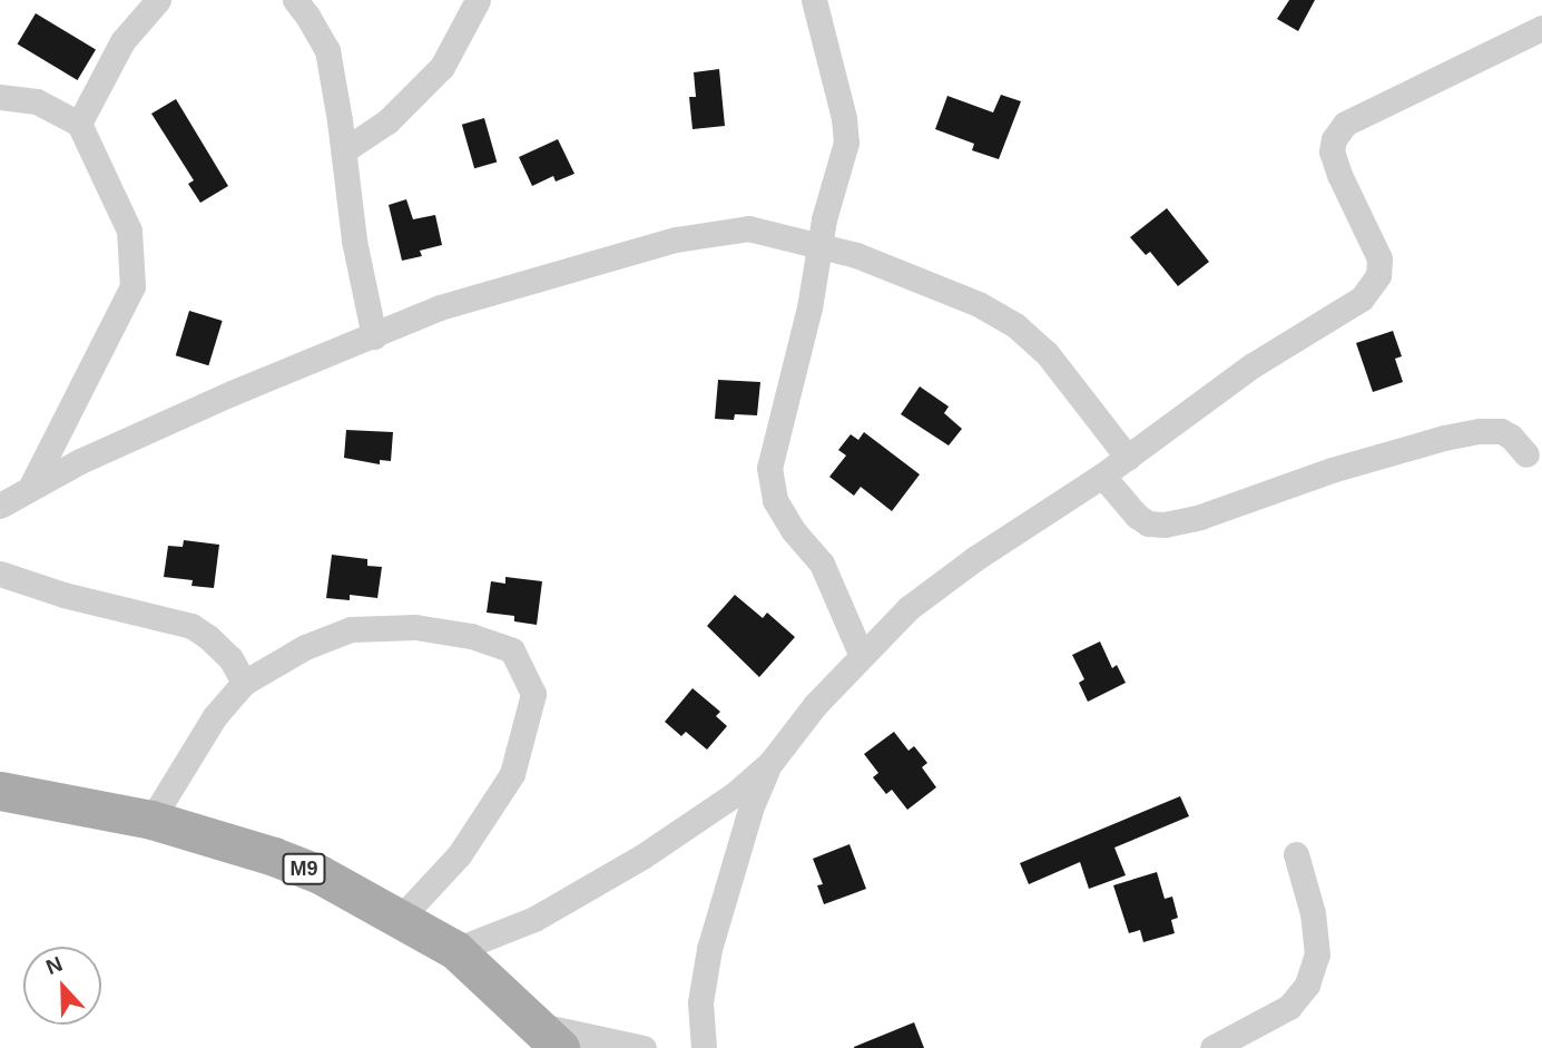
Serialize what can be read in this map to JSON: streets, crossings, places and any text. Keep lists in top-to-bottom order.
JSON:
{
  "streets": {
    "main road": ["M9"]
  },
  "north": "top"
}
